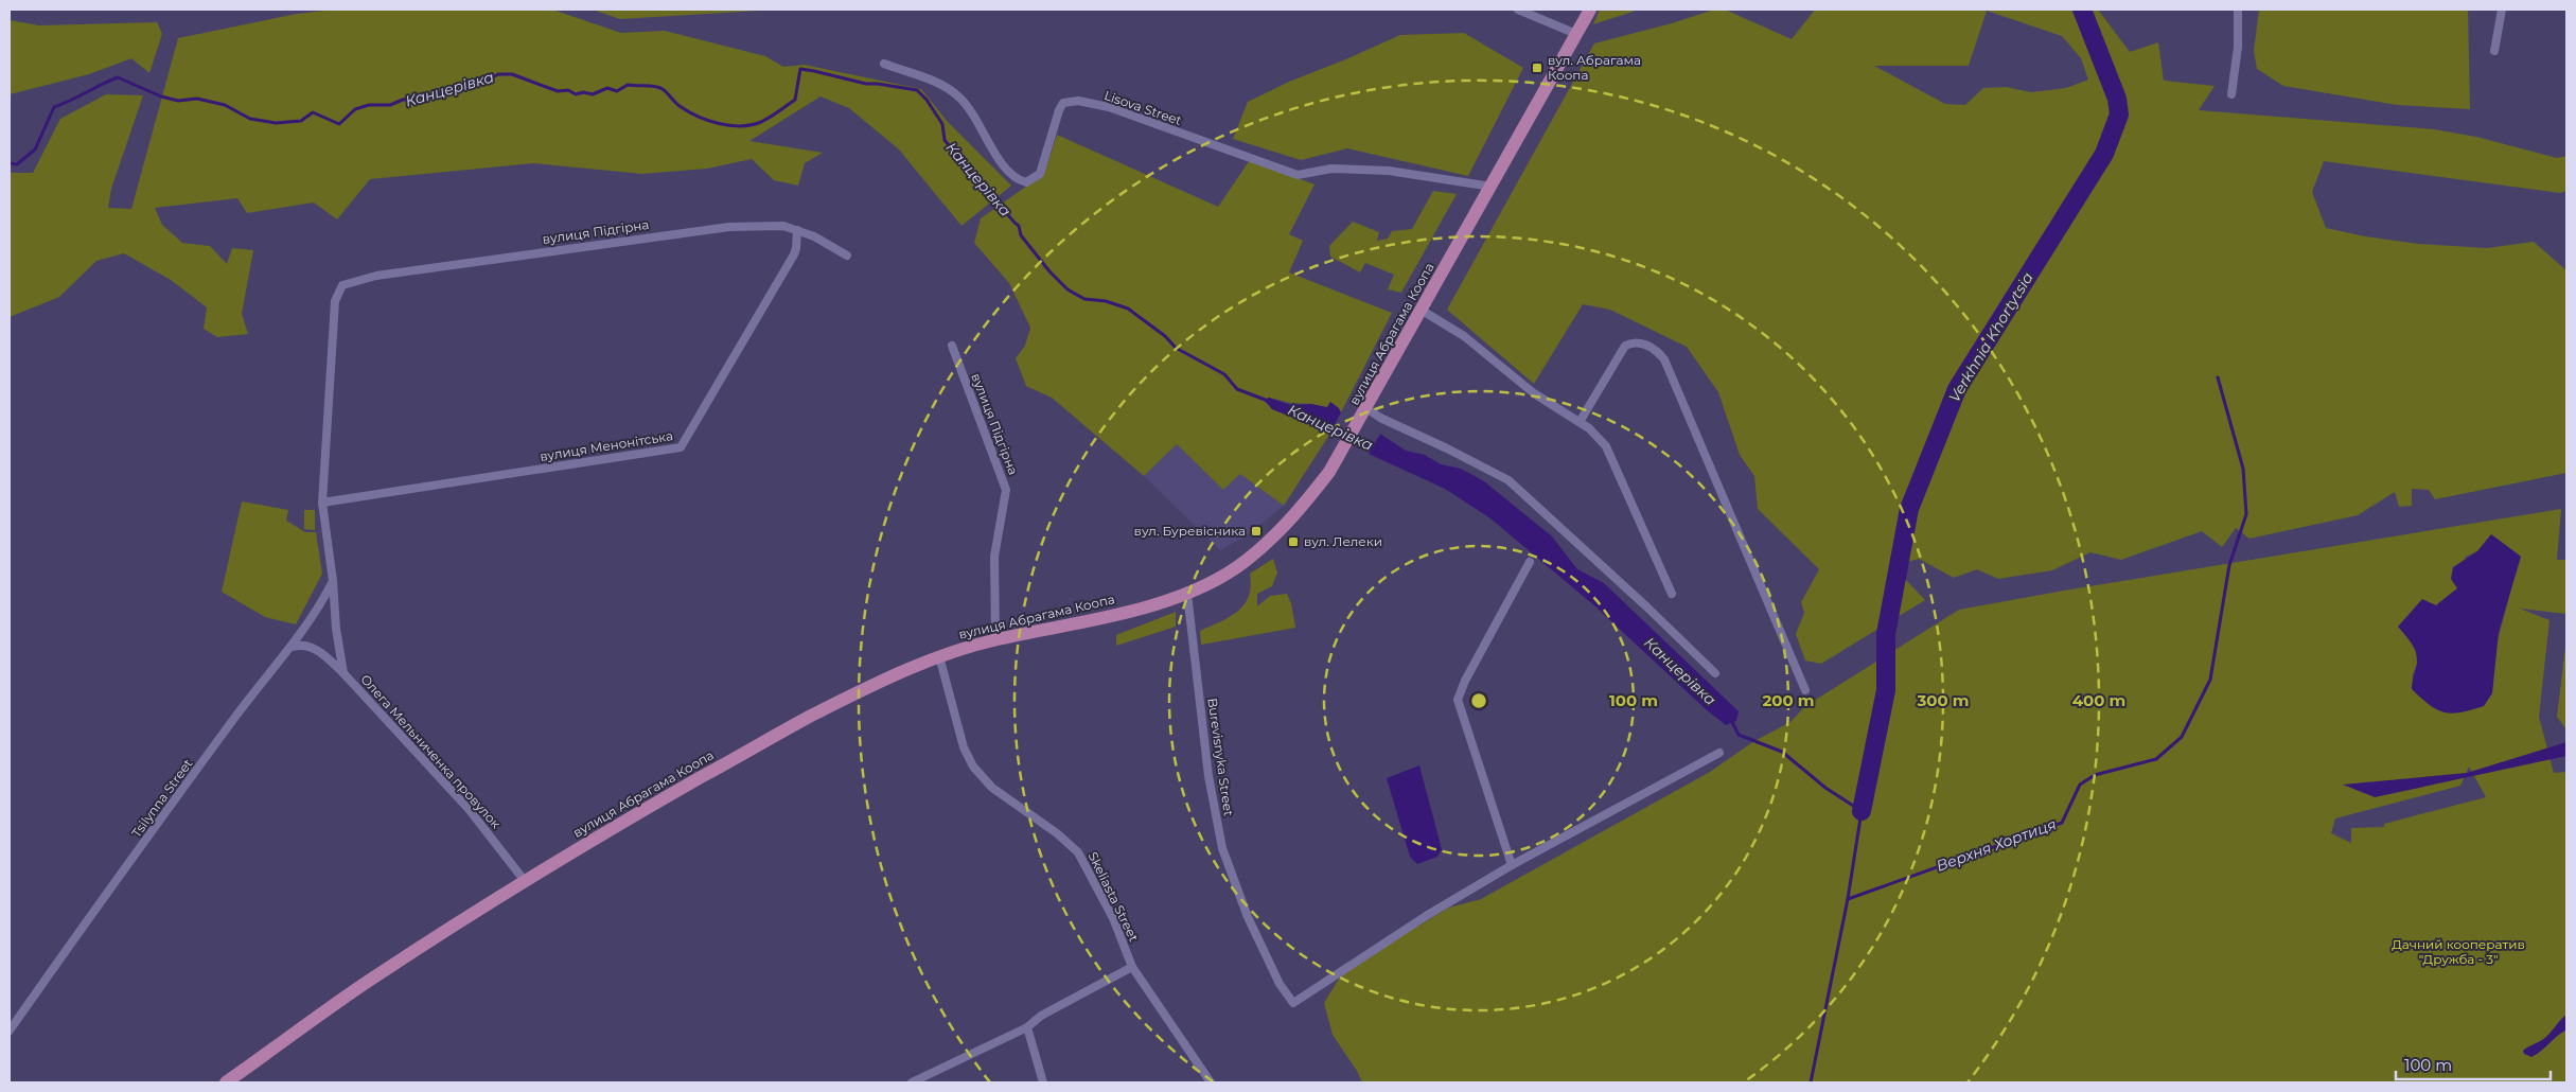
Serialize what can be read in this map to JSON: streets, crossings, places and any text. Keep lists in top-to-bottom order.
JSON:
{
  "streets": {
    "main road": ["вулиця Абрагама Коопа"],
    "street": [
      "Lisova Street",
      "вулиця Підгірна",
      "вулиця Менонітська",
      "Олега Мельниченка провулок",
      "Burevisnyka Street",
      "Tsilynna Street",
      "Skeliasta Street"
    ]
  },
  "crossings": [
    ["Lisova Street", "вулиця Абрагама Коопа"],
    ["вулиця Підгірна", "вулиця Абрагама Коопа"],
    ["вулиця Підгірна", "вулиця Менонітська"],
    ["вулиця Підгірна", "Олега Мельниченка провулок"],
    ["вулиця Абрагама Коопа", "Олега Мельниченка провулок"],
    ["вулиця Абрагама Коопа", "Burevisnyka Street"],
    ["вулиця Абрагама Коопа", "Skeliasta Street"],
    ["вулиця Менонітська", "Олега Мельниченка провулок"],
    ["Олега Мельниченка провулок", "Tsilynna Street"]
  ],
  "water": ["Канцерівка", "Verkhnia Khortytsia", "Верхня Хортиця"],
  "parks": ["Дачний кооператив \"Дружба - 3\""],
  "places": {
    "transit": ["вул. Абрагама Коопа", "вул. Буревісника", "вул. Лелеки"]
  },
  "scale_bar": "100 m",
  "rings": [
    "100 m",
    "200 m",
    "300 m",
    "400 m"
  ]
}
